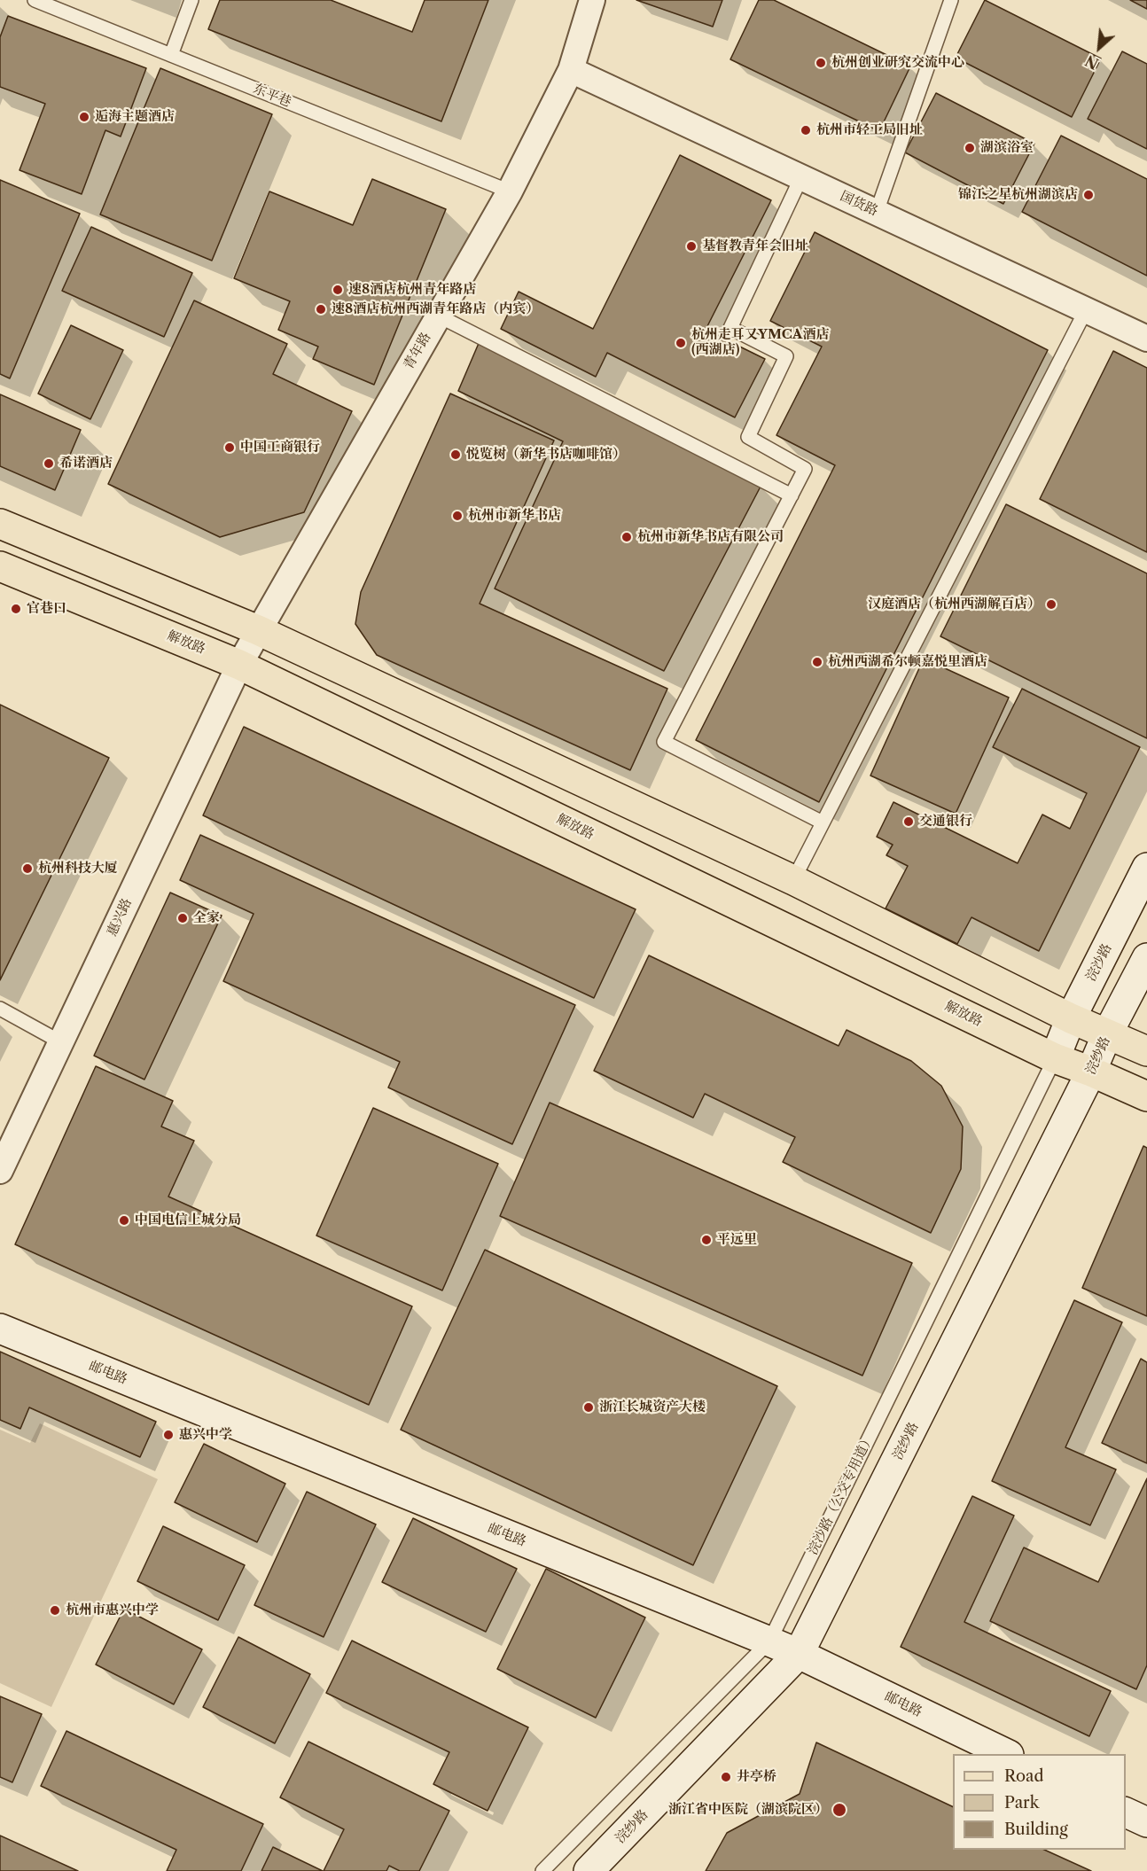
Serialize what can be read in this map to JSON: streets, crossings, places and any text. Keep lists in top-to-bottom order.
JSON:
{
  "streets": {
    "main road": [
      "解放路",
      "浣沙路",
      "浣纱路",
      "邮电路"
    ],
    "street": ["国货路", "青年路", "惠兴路"],
    "lane": ["东平巷", "浣沙路（公交专用道）"]
  },
  "crossings": [
    ["东平巷", "青年路"],
    ["国货路", "青年路"],
    ["青年路", "解放路"],
    ["青年路", "惠兴路"],
    ["解放路", "惠兴路"],
    ["解放路", "浣沙路"],
    ["解放路", "浣纱路"],
    ["解放路", "浣沙路（公交专用道）"],
    ["浣沙路", "浣沙路（公交专用道）"],
    ["浣纱路", "邮电路"],
    ["邮电路", "浣沙路（公交专用道）"]
  ],
  "places": [
    "杭州创业研究交流中心",
    "逅海主题酒店",
    "杭州市轻工局旧址",
    "湖滨浴室",
    "锦江之星杭州湖滨店",
    "基督教青年会旧址",
    "速8酒店杭州青年路店",
    "速8酒店杭州西湖青年路店（内宾）",
    "杭州走耳又YMCA酒店 (西湖店)",
    "中国工商银行",
    "悦览树（新华书店咖啡馆）",
    "希诺酒店",
    "杭州市新华书店",
    "杭州市新华书店有限公司",
    "汉庭酒店（杭州西湖解百店）",
    "官巷口",
    "杭州西湖希尔顿嘉悦里酒店",
    "交通银行",
    "杭州科技大厦",
    "全家",
    "中国电信上城分局",
    "平远里",
    "浙江长城资产大楼",
    "惠兴中学",
    "杭州市惠兴中学",
    "井亭桥",
    "浙江省中医院（湖滨院区）"
  ],
  "legend": ["Road", "Park", "Building"],
  "north": "bottom left"
}
